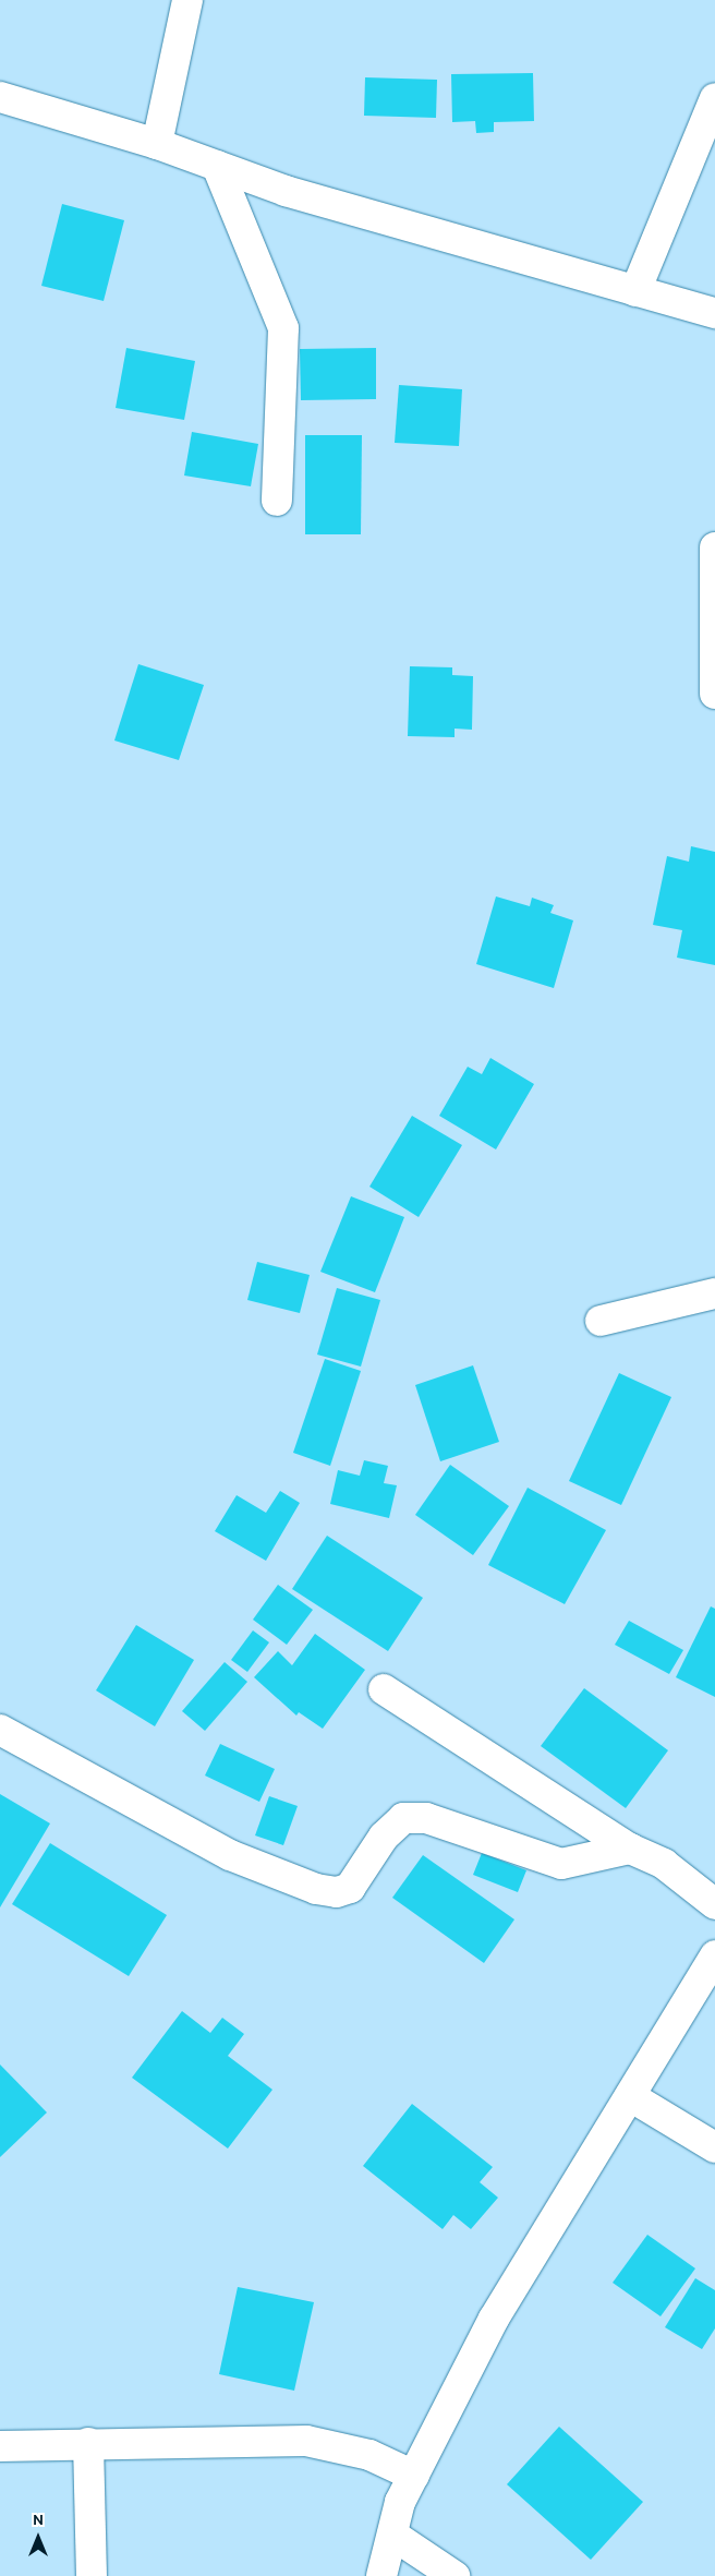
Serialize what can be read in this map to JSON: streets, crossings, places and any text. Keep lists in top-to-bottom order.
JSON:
{
  "north": "top"
}
